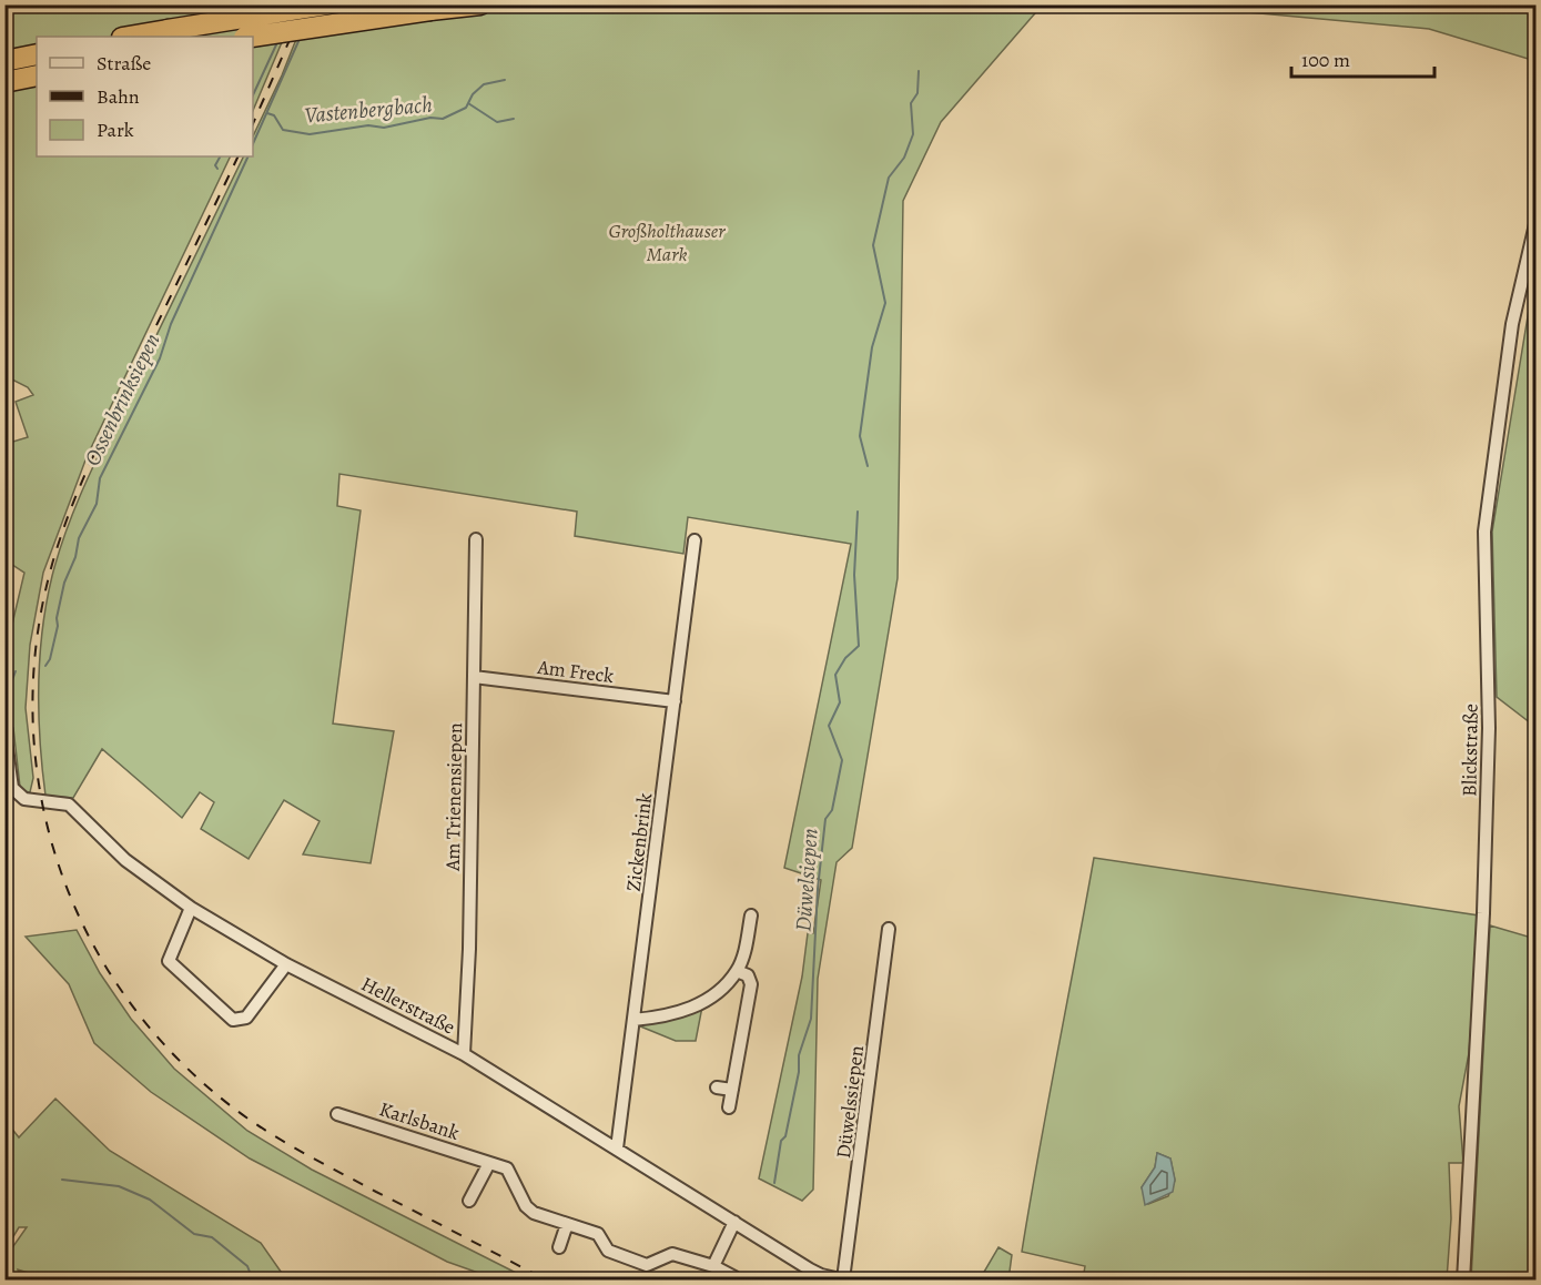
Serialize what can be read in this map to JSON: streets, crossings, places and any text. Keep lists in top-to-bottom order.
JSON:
{
  "streets": {
    "street": [
      "Am Freck",
      "Blickstraße",
      "Am Trienensiepen",
      "Zickenbrink",
      "Hellerstraße",
      "Düwelssiepen",
      "Karlsbank"
    ]
  },
  "crossings": [
    ["Am Freck", "Am Trienensiepen"],
    ["Am Freck", "Zickenbrink"],
    ["Am Trienensiepen", "Hellerstraße"],
    ["Zickenbrink", "Hellerstraße"],
    ["Hellerstraße", "Düwelssiepen"]
  ],
  "water": ["Vastenbergbach", "Ossenbrinksiepen", "Düwelsiepen"],
  "parks": ["Großholthauser Mark"],
  "legend": ["Straße", "Bahn", "Park"],
  "scale_bar": "100 m"
}
